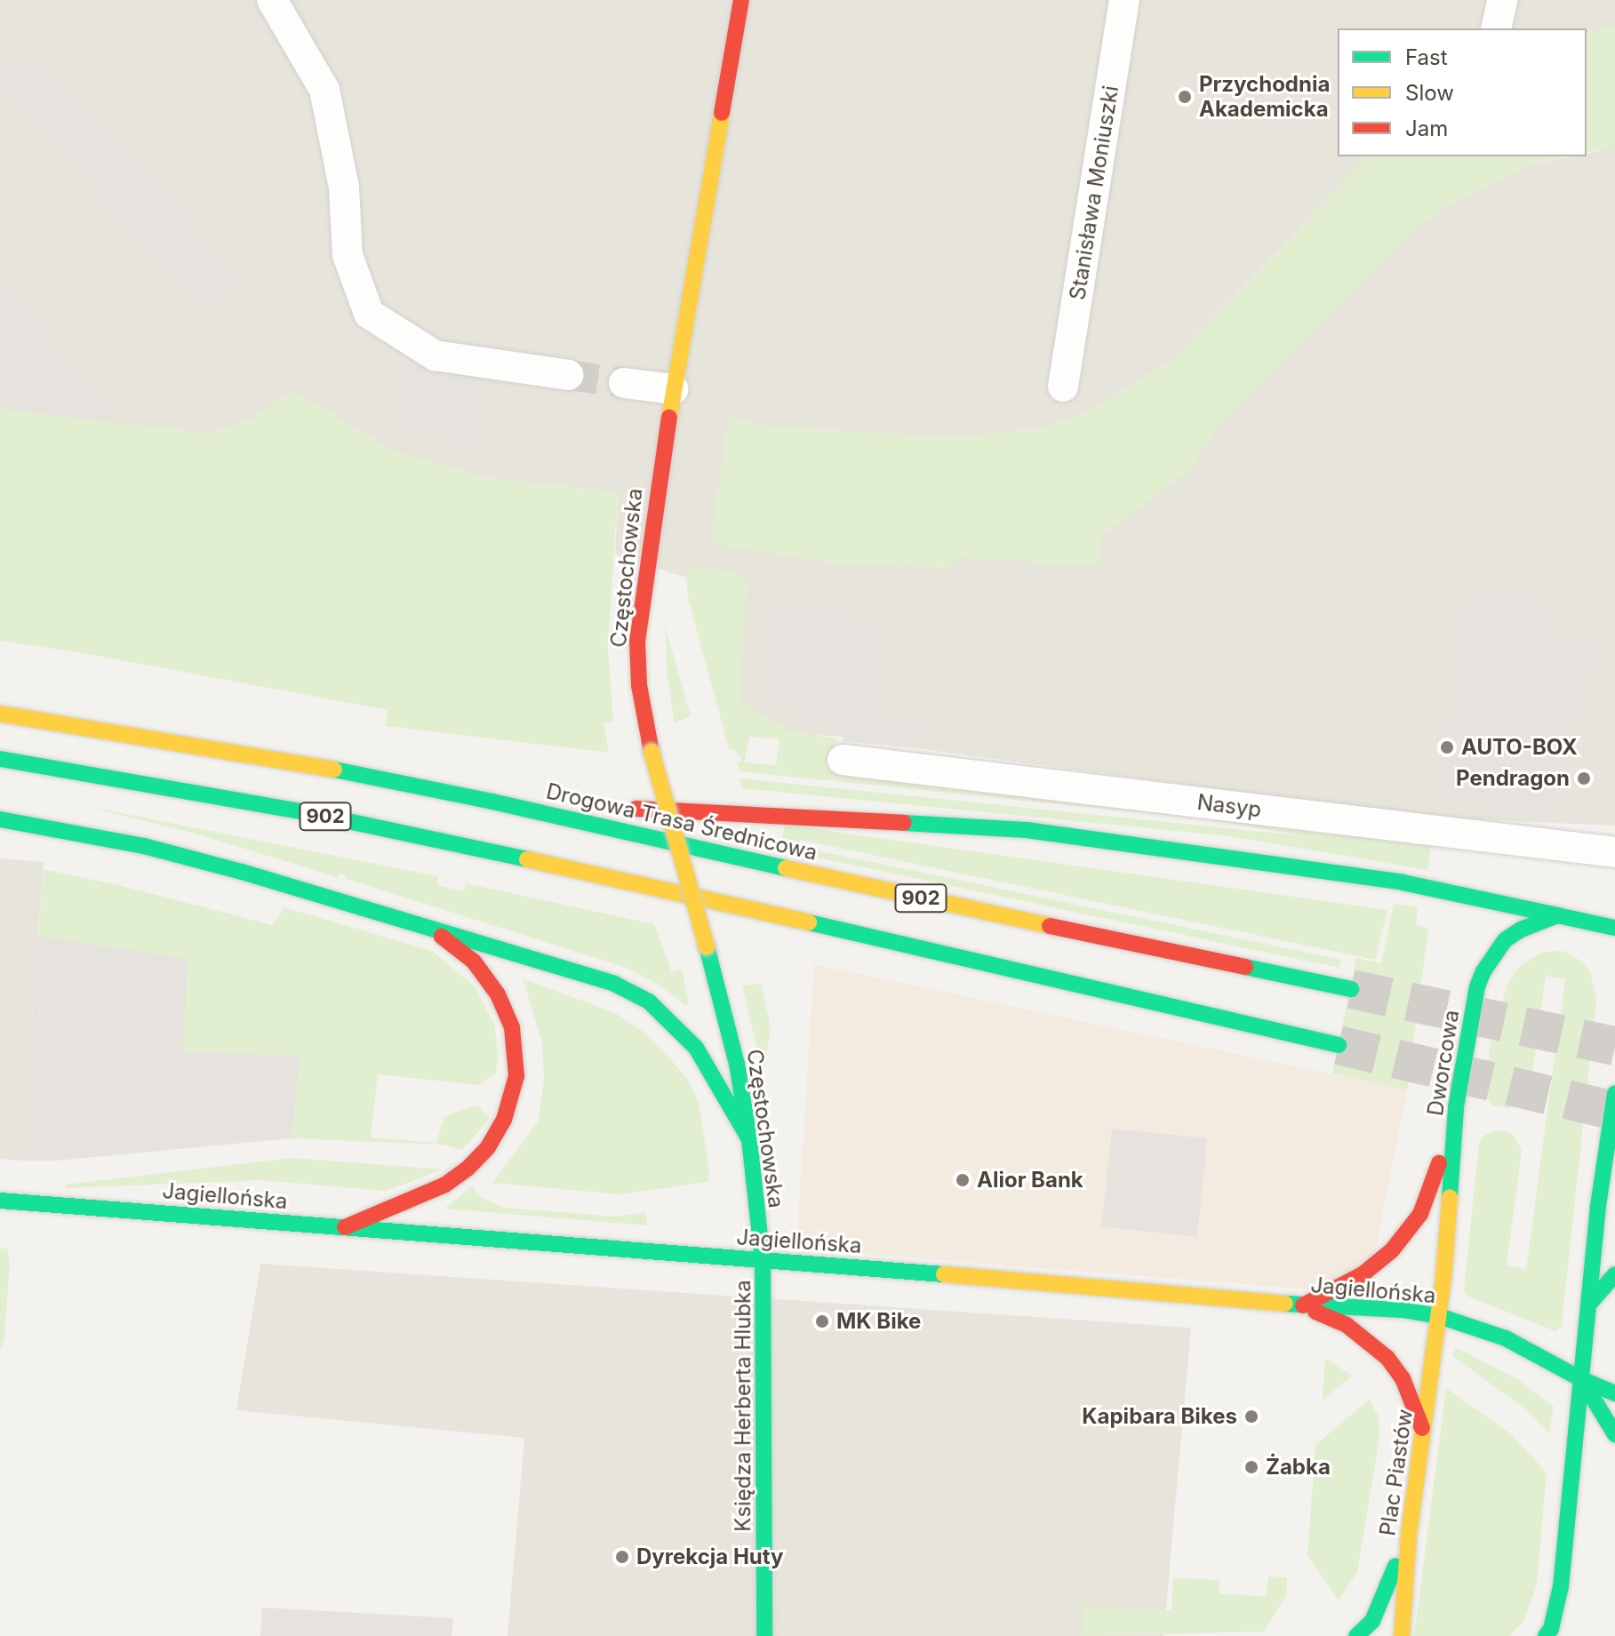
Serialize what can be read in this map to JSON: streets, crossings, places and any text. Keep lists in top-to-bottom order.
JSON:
{
  "streets": {
    "main road": [
      "Częstochowska",
      "902",
      "Drogowa Trasa Średnicowa",
      "Dworcowa",
      "Jagiellońska",
      "Księdza Herberta Hlubka",
      "Plac Piastów"
    ],
    "street": ["Stanisława Moniuszki", "Nasyp"]
  },
  "crossings": [
    ["Częstochowska", "Jagiellońska"],
    ["Częstochowska", "Księdza Herberta Hlubka"],
    ["Dworcowa", "Jagiellońska"],
    ["Dworcowa", "Plac Piastów"],
    ["Jagiellońska", "Księdza Herberta Hlubka"],
    ["Jagiellońska", "Plac Piastów"]
  ],
  "places": [
    "Przychodnia Akademicka",
    "AUTO-BOX",
    "Pendragon",
    "Alior Bank",
    "MK Bike",
    "Kapibara Bikes",
    "Żabka",
    "Dyrekcja Huty"
  ],
  "legend": ["Fast", "Slow", "Jam"]
}
